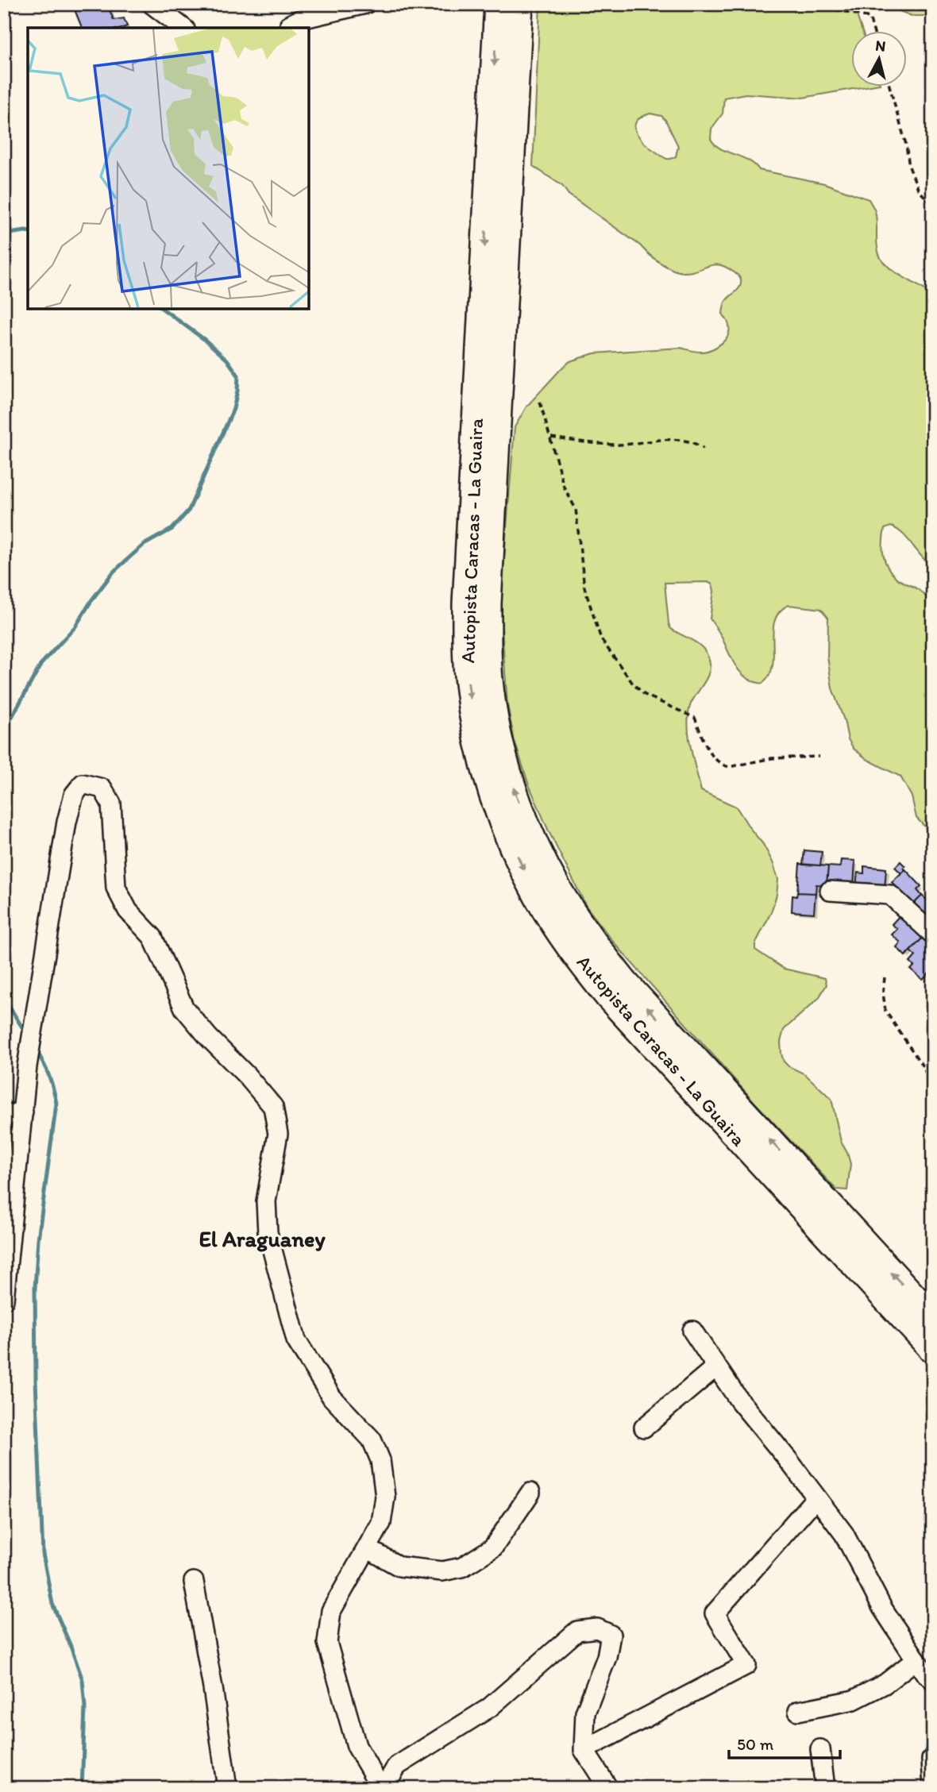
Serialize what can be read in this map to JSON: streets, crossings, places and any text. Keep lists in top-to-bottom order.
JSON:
{
  "streets": {
    "highway": ["Autopista Caracas - La Guaira"]
  },
  "districts": ["El Araguaney"],
  "scale_bar": "50 m",
  "north": "top"
}
